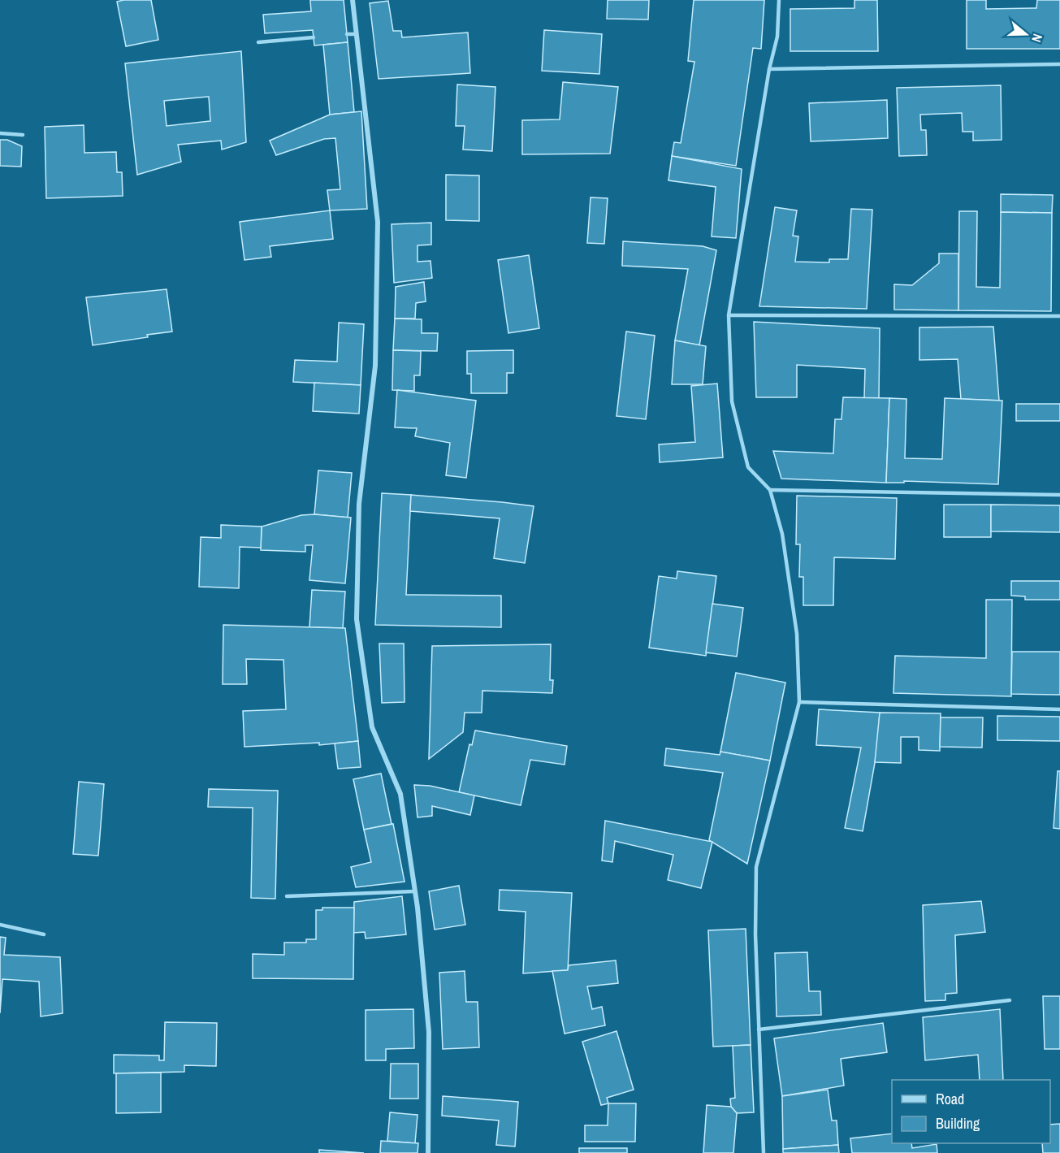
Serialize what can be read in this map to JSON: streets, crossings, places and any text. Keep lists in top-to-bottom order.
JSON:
{
  "legend": ["Road", "Building"],
  "north": "right"
}
